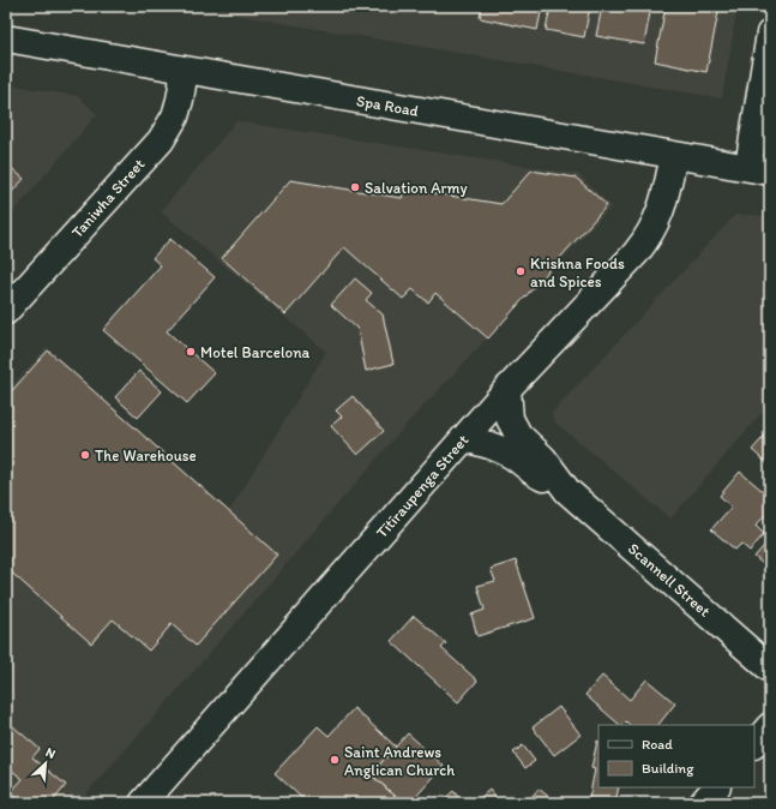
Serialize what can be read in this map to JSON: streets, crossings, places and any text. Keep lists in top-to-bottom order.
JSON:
{
  "streets": {
    "main road": [
      "Spa Road",
      "Taniwha Street",
      "Tītīraupenga Street",
      "Scannell Street"
    ]
  },
  "crossings": [
    ["Spa Road", "Taniwha Street"],
    ["Spa Road", "Tītīraupenga Street"],
    ["Tītīraupenga Street", "Scannell Street"]
  ],
  "places": [
    "Salvation Army",
    "Krishna Foods and Spices",
    "Motel Barcelona",
    "The Warehouse",
    "Saint Andrews Anglican Church"
  ],
  "legend": ["Road", "Building"],
  "north": "top right"
}
